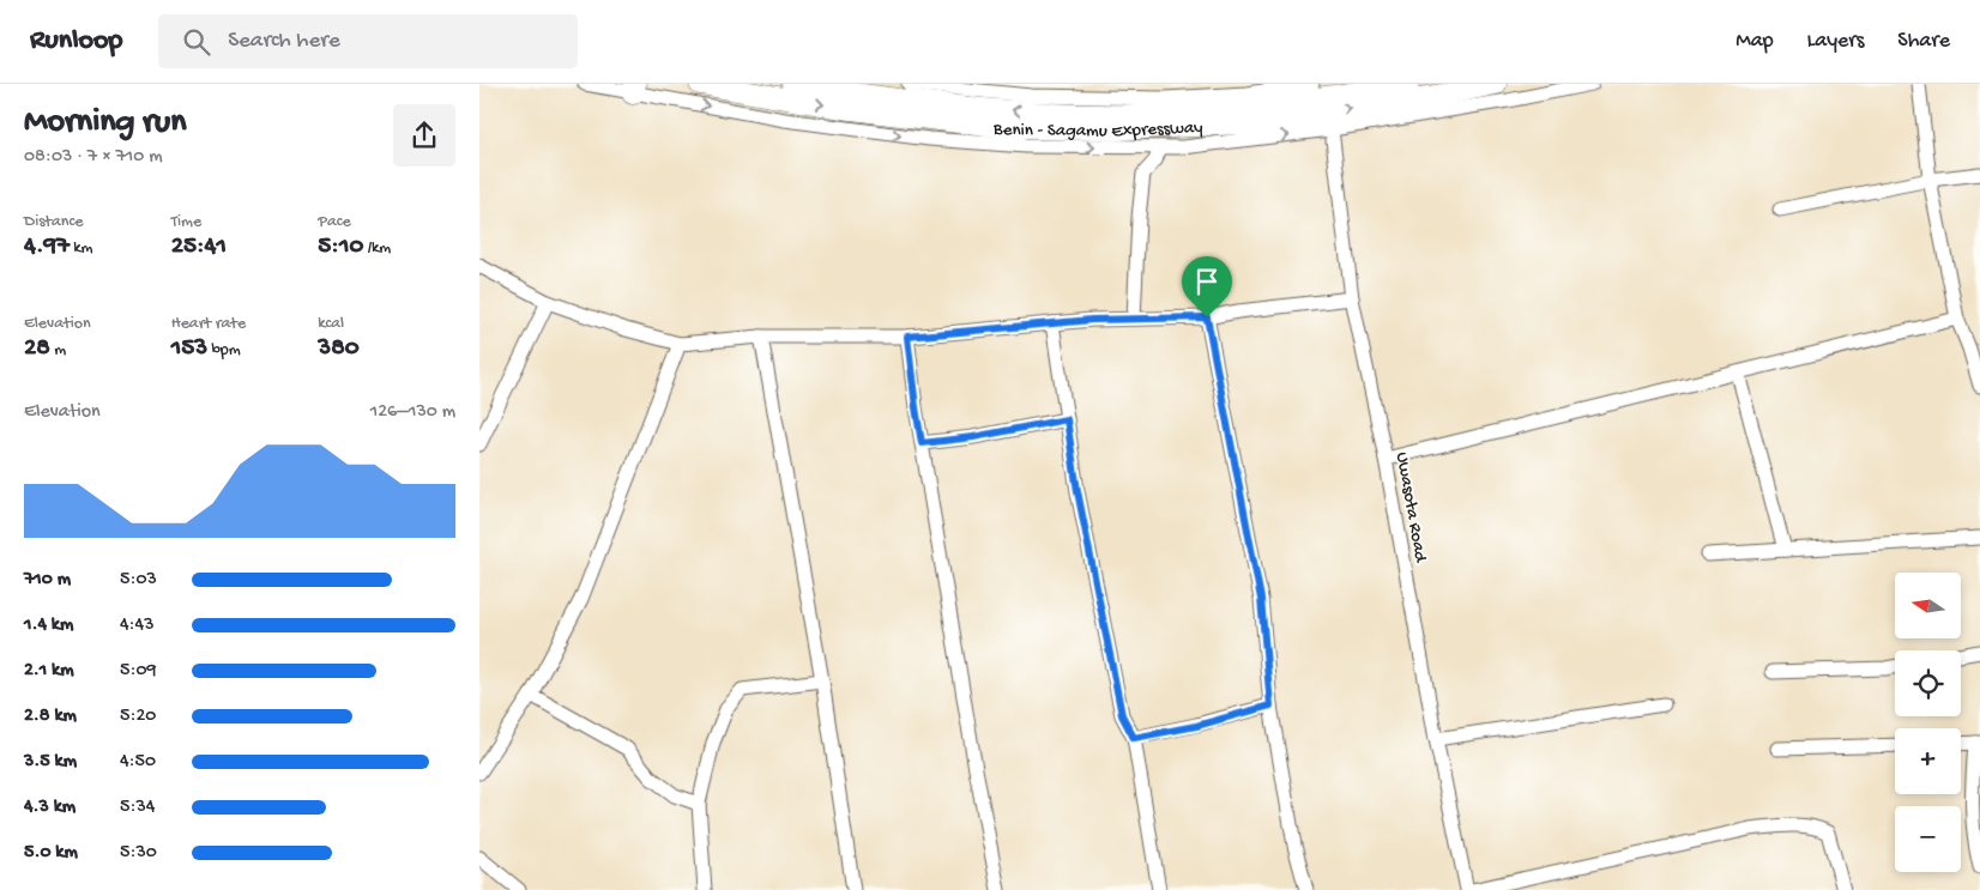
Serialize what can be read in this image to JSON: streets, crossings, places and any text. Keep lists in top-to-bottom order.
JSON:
{
  "streets": {
    "highway": ["Benin - Sagamu Expressway"],
    "street": ["Uwasota Road"]
  },
  "north": "left",
  "page": {
    "header": "Runloop",
    "search": "Search here",
    "nav": ["Map", "Layers", "Share"],
    "heading": ["Morning run", "08:03 · 7 × 710 m"],
    "stats": [
      ["Distance", "4.97 km"],
      ["Time", "25:41"],
      ["Pace", "5:10 /km"],
      ["Elevation", "28 m"],
      ["Heart rate", "153 bpm"],
      ["kcal", "380"]
    ],
    "chart": ["Elevation", "126–130 m"],
    "list": [
      {
        "name": "710 m",
        "note": "5:03"
      },
      {
        "name": "1.4 km",
        "note": "4:43"
      },
      {
        "name": "2.1 km",
        "note": "5:09"
      },
      {
        "name": "2.8 km",
        "note": "5:20"
      },
      {
        "name": "3.5 km",
        "note": "4:50"
      },
      {
        "name": "4.3 km",
        "note": "5:34"
      },
      {
        "name": "5.0 km",
        "note": "5:30"
      }
    ],
    "map_buttons": ["+", "−"]
  }
}
